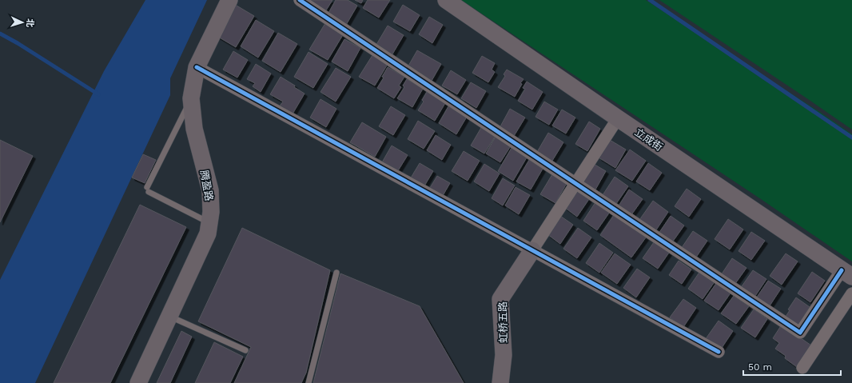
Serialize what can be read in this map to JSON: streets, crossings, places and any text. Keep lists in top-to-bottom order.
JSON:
{
  "streets": {
    "street": ["立成街", "腾盈路", "虹桥五路"]
  },
  "scale_bar": "50 m",
  "north": "right"
}
